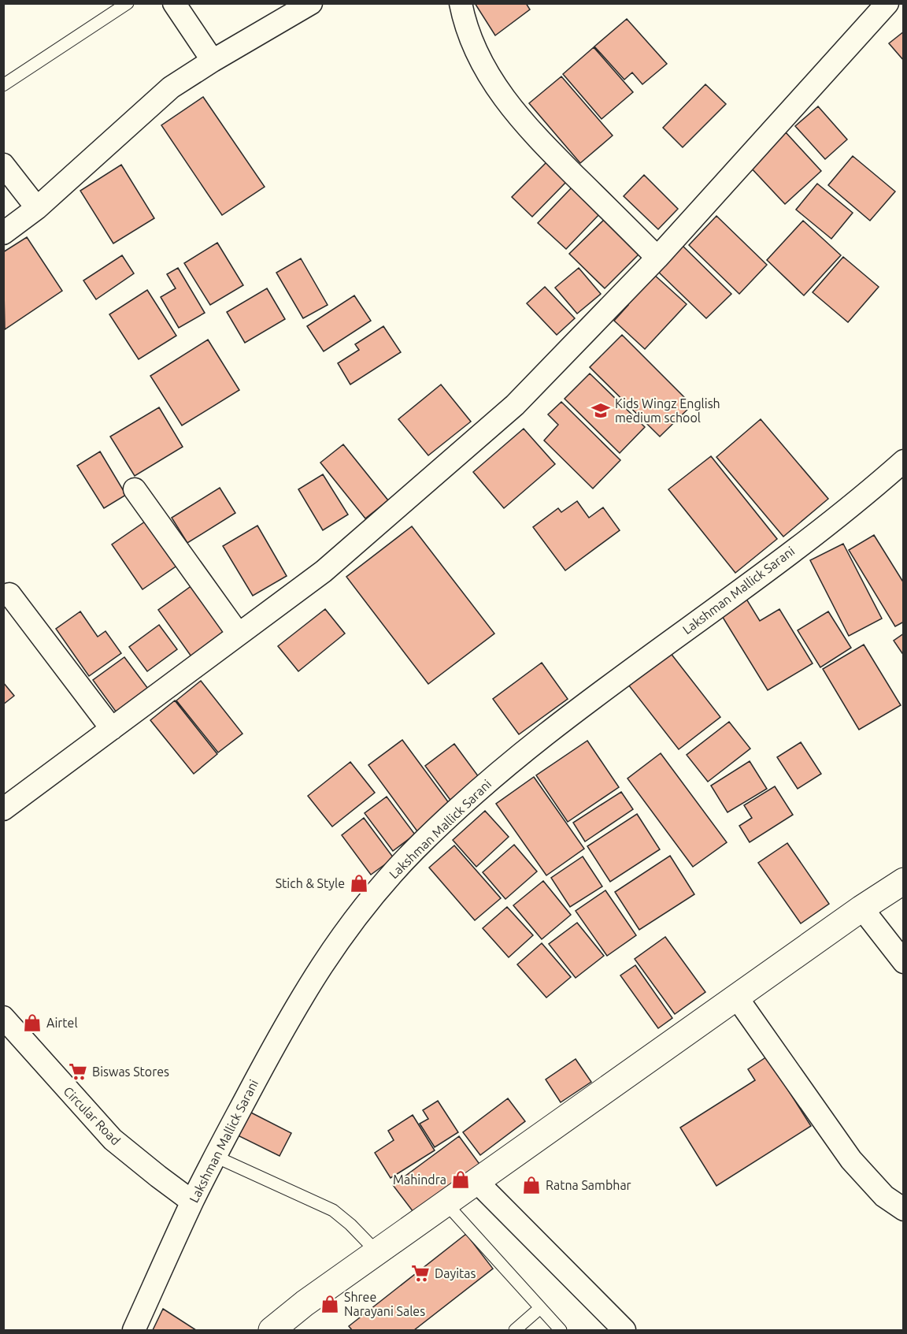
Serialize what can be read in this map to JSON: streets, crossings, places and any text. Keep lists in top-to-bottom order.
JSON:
{
  "streets": {
    "street": ["Lakshman Mallick Sarani", "Circular Road"]
  },
  "crossings": [
    ["Lakshman Mallick Sarani", "Circular Road"]
  ],
  "places": {
    "school or university": ["Kids Wingz English medium school"],
    "shop": [
      "Stich & Style",
      "Airtel",
      "Mahindra",
      "Ratna Sambhar",
      "Shree Narayani Sales"
    ],
    "supermarket": ["Biswas Stores", "Dayitas"]
  }
}
